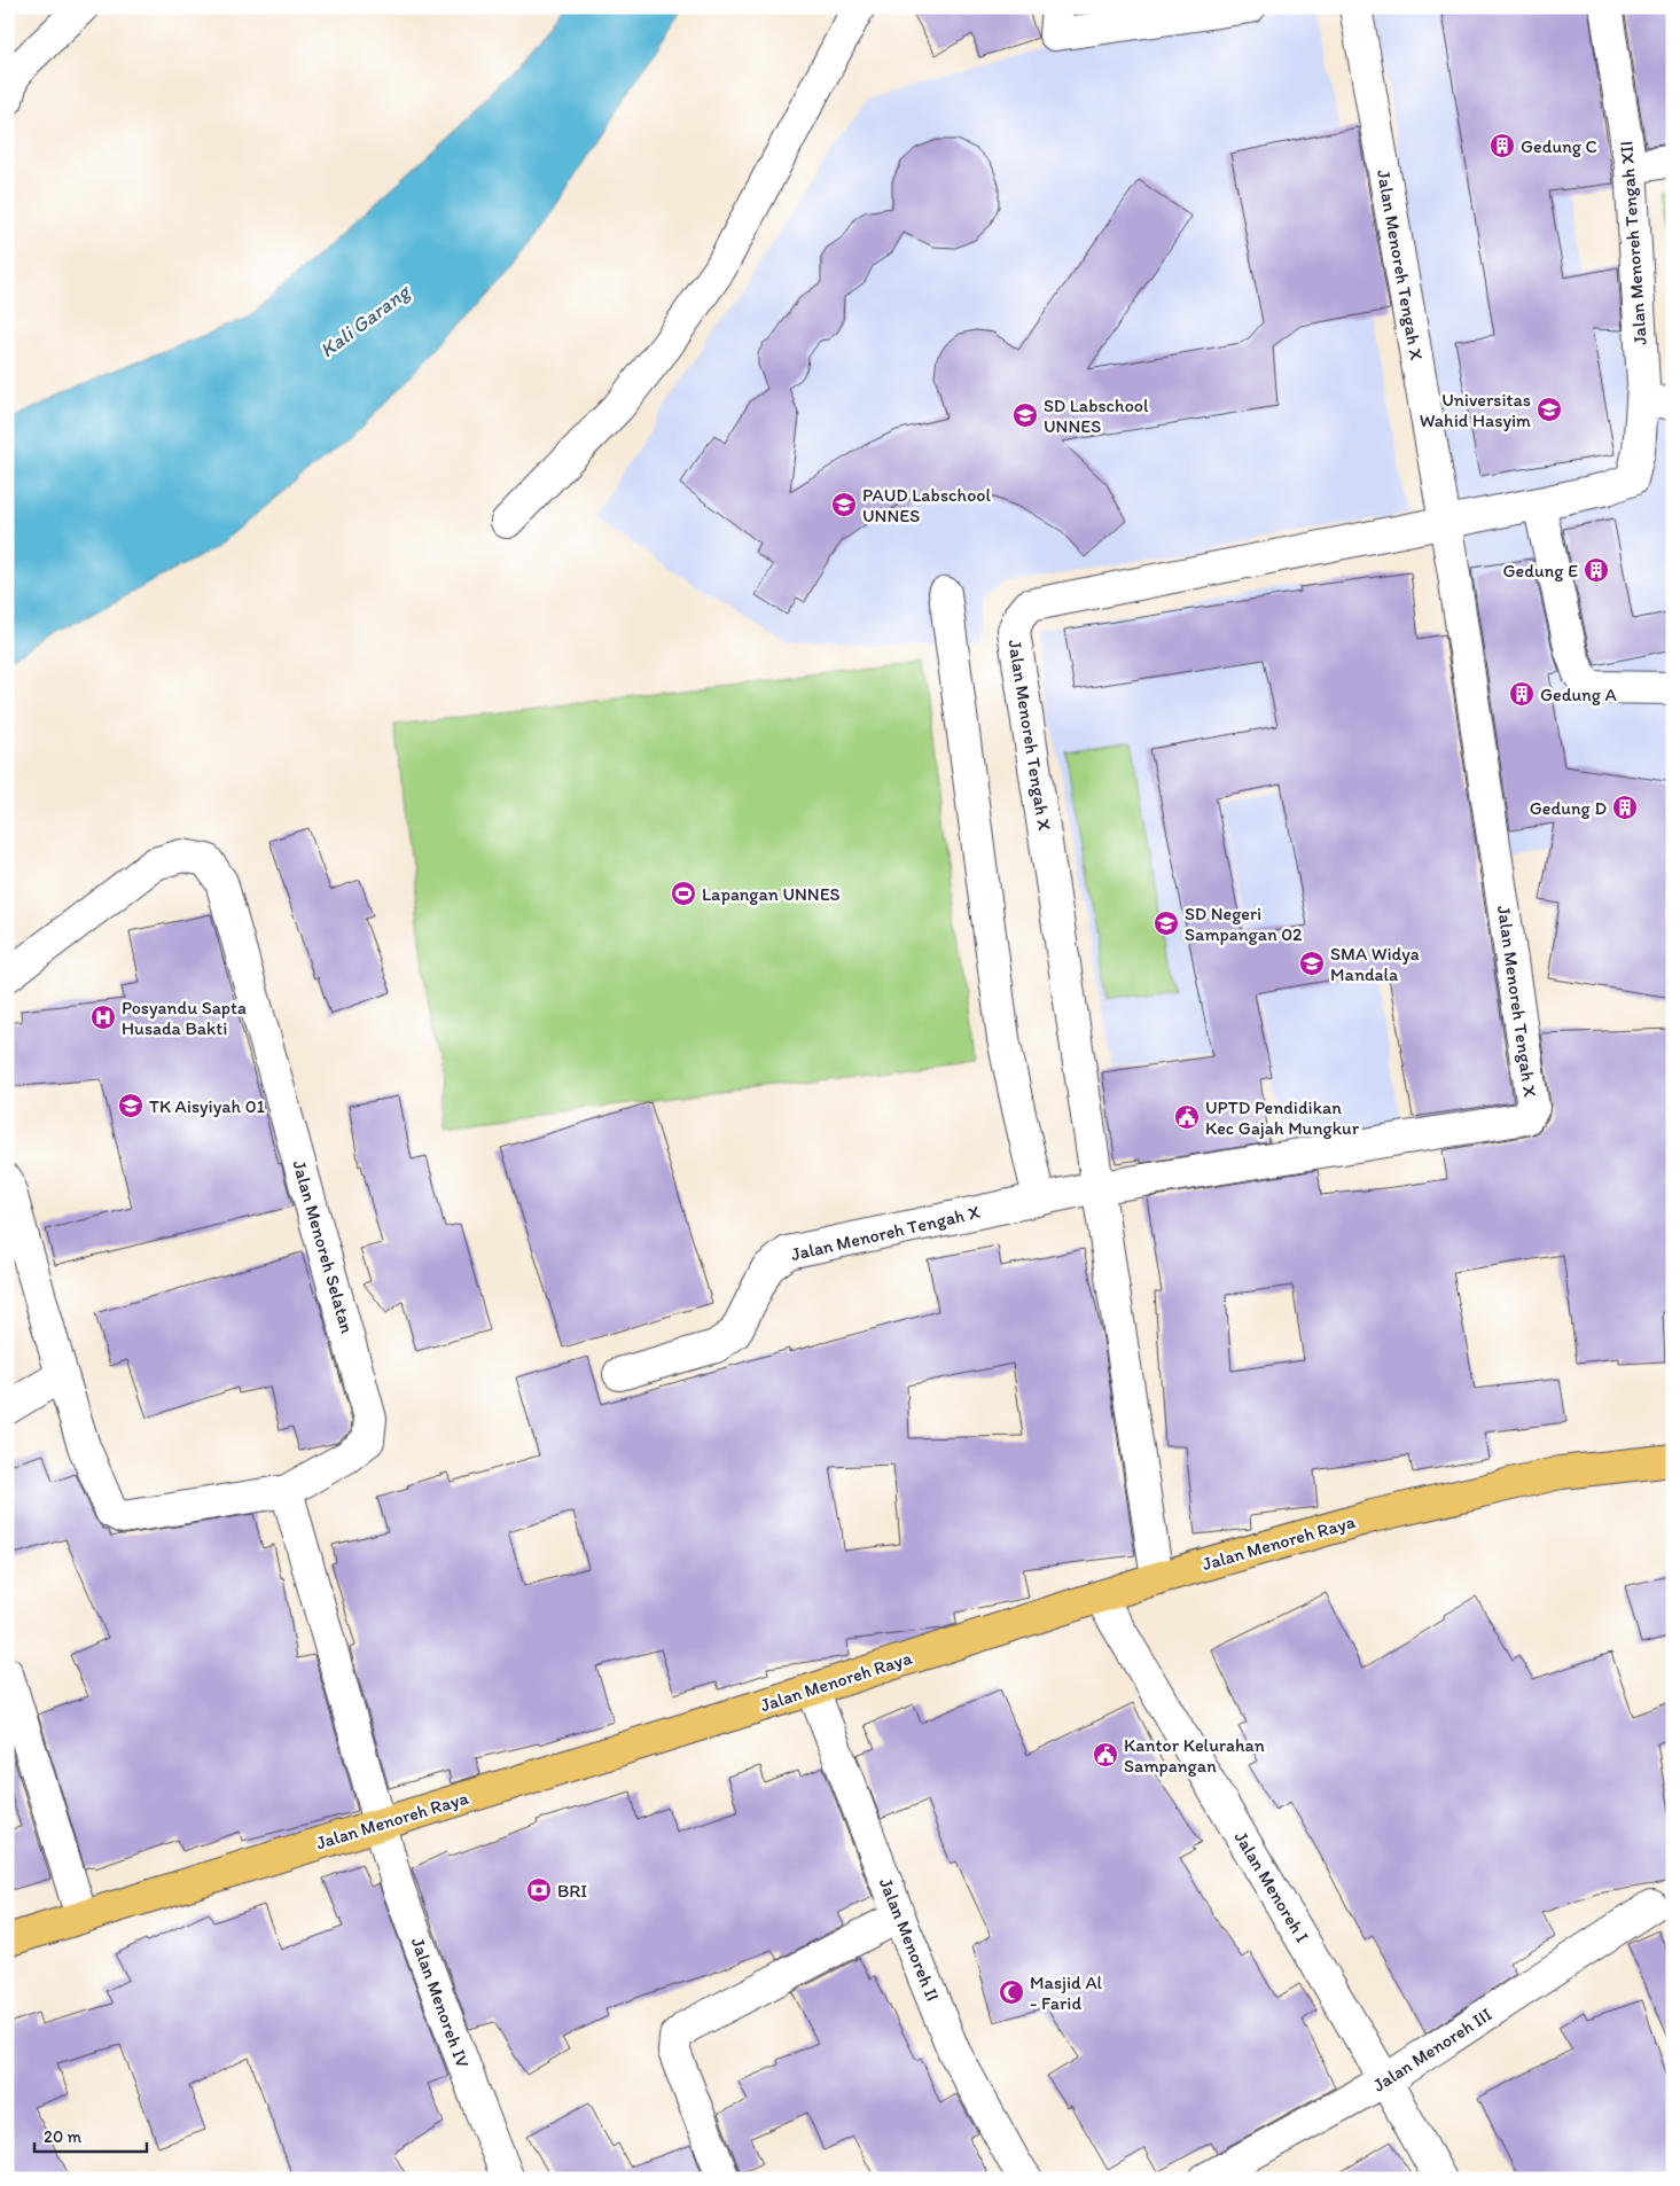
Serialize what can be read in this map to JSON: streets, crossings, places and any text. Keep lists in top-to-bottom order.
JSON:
{
  "streets": {
    "main road": ["Jalan Menoreh Raya"],
    "street": [
      "Jalan Menoreh Tengah XII",
      "Jalan Menoreh Tengah X",
      "Jalan Menoreh Selatan",
      "Jalan Menoreh I",
      "Jalan Menoreh II",
      "Jalan Menoreh IV",
      "Jalan Menoreh III"
    ]
  },
  "crossings": [
    ["Jalan Menoreh Tengah XII", "Jalan Menoreh Tengah X"],
    ["Jalan Menoreh Tengah X", "Jalan Menoreh Raya"],
    ["Jalan Menoreh Raya", "Jalan Menoreh I"],
    ["Jalan Menoreh Raya", "Jalan Menoreh II"],
    ["Jalan Menoreh Raya", "Jalan Menoreh IV"],
    ["Jalan Menoreh I", "Jalan Menoreh III"]
  ],
  "water": ["Kali Garang"],
  "places": {
    "building": [
      "Gedung C",
      "Gedung E",
      "Gedung A",
      "Gedung D"
    ],
    "school or university": [
      "Universitas Wahid Hasyim",
      "SD Labschool UNNES",
      "PAUD Labschool UNNES",
      "SD Negeri Sampangan 02",
      "SMA Widya Mandala",
      "TK Aisyiyah 01"
    ],
    "sports": ["Lapangan UNNES"],
    "hospital": ["Posyandu Sapta Husada Bakti"],
    "public building": ["UPTD Pendidikan Kec Gajah Mungkur", "Kantor Kelurahan Sampangan"],
    "bank": ["BRI"],
    "mosque": ["Masjid Al - Farid"]
  },
  "scale_bar": "20 m"
}
